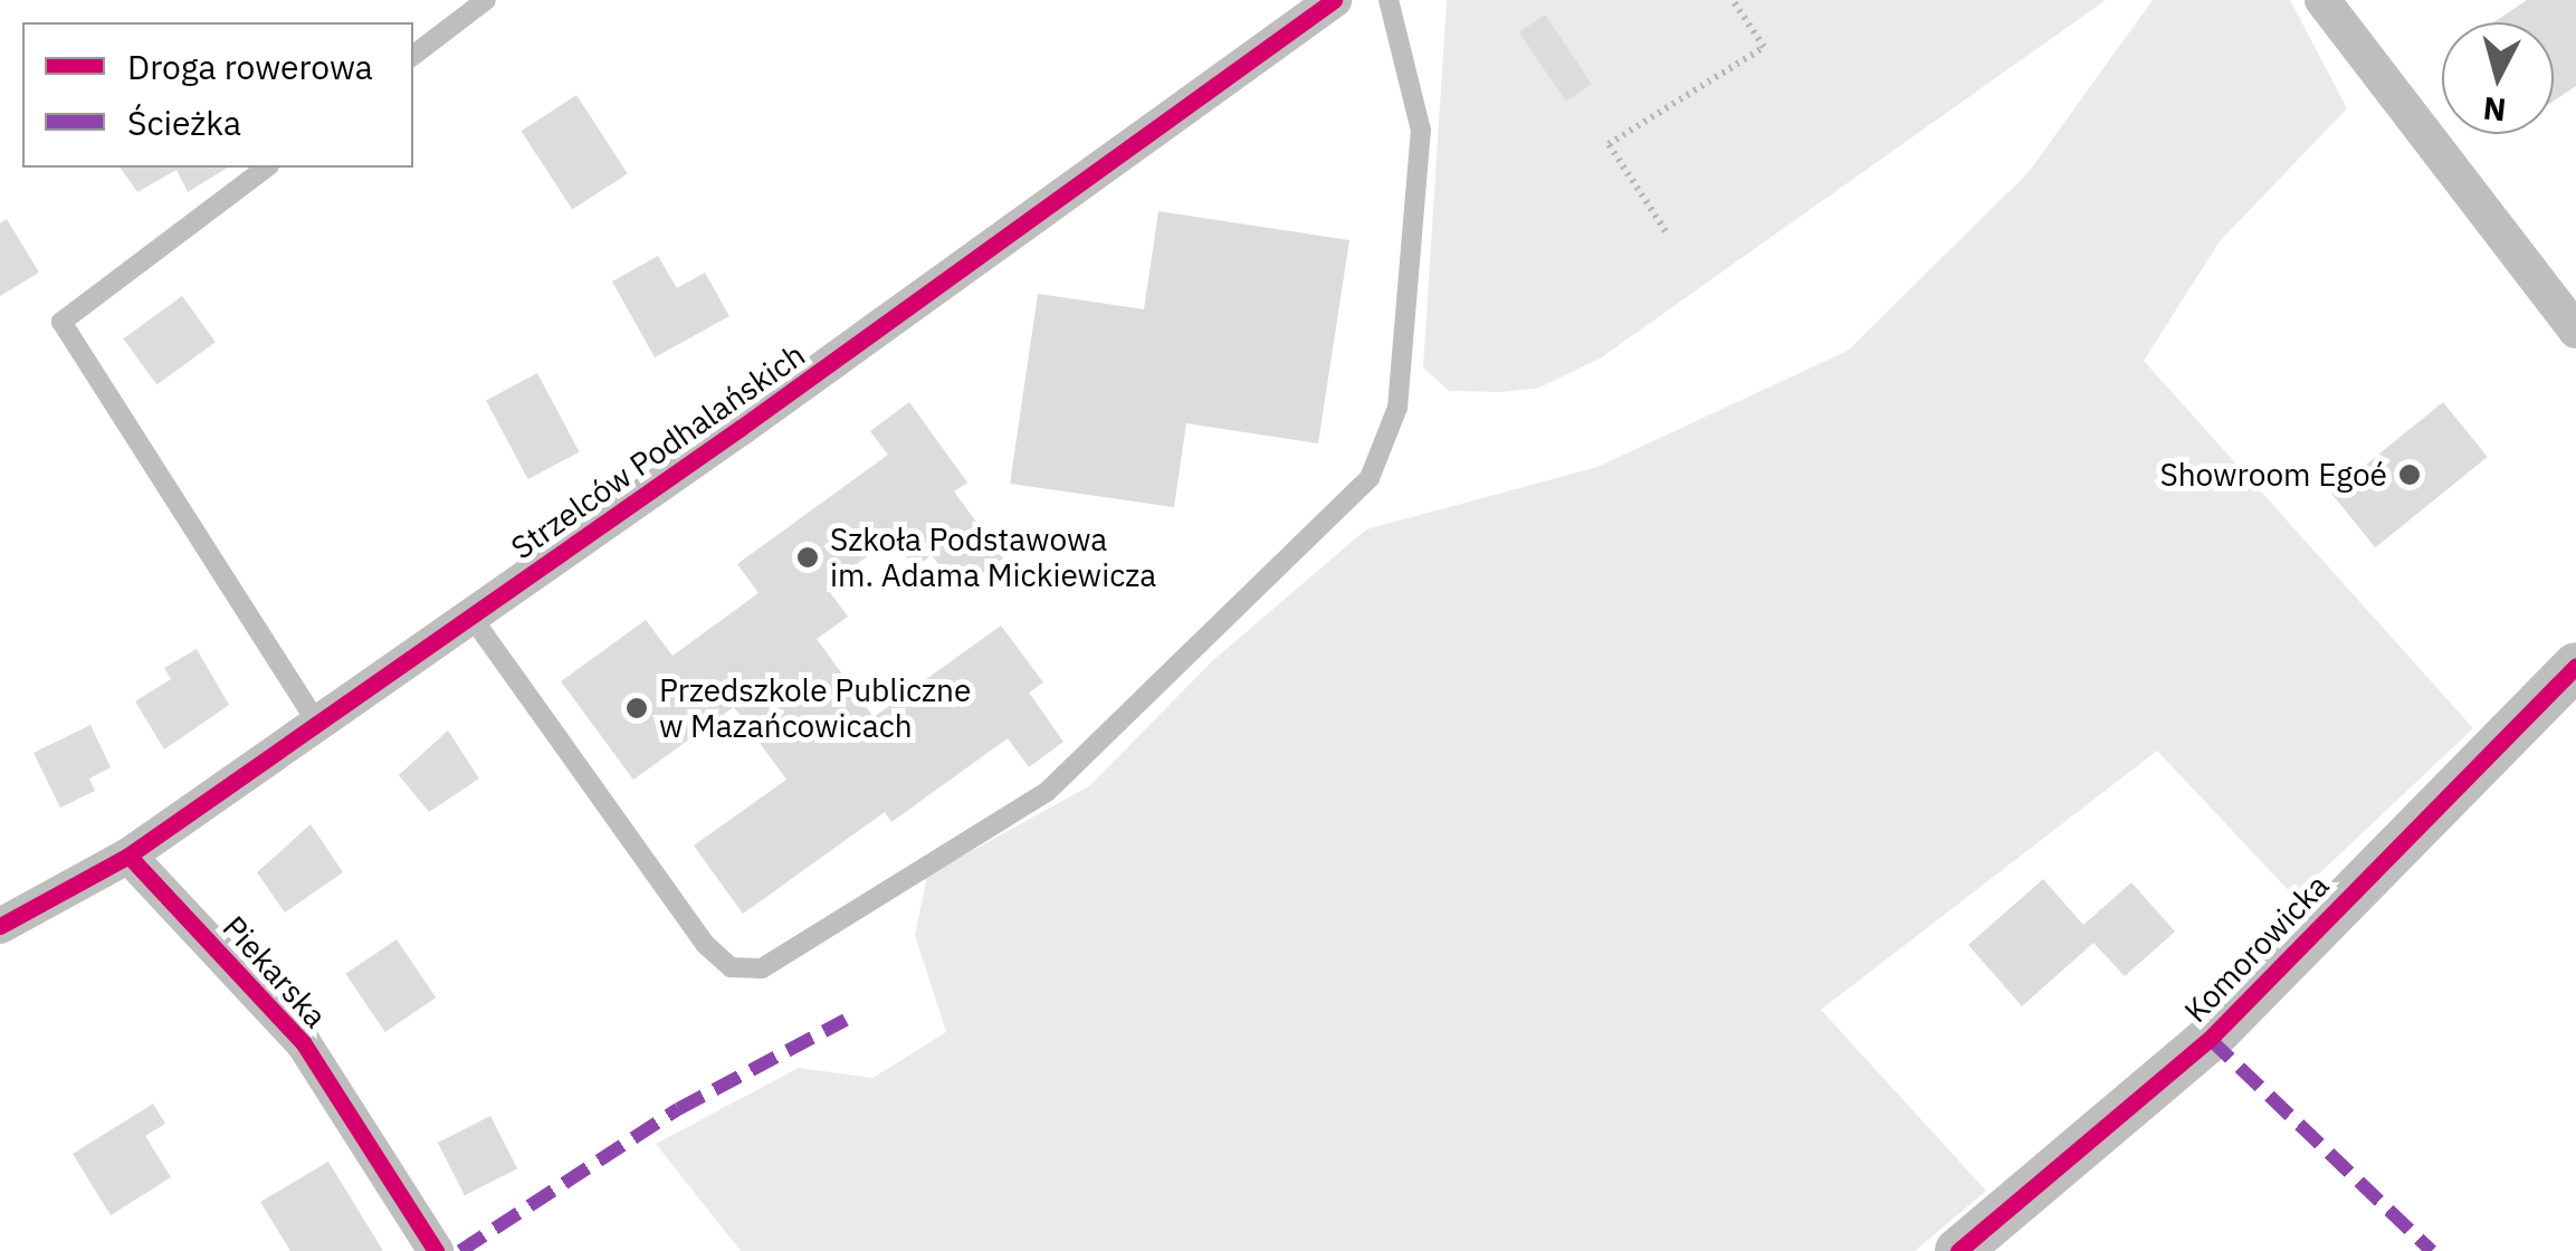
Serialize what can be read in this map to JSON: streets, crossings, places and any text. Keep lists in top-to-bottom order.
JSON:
{
  "streets": {
    "street": ["Strzelców Podhalańskich", "Komorowicka", "Piekarska"]
  },
  "crossings": [
    ["Strzelców Podhalańskich", "Piekarska"]
  ],
  "places": ["Showroom Egoé", "Szkoła Podstawowa im. Adama Mickiewicza", "Przedszkole Publiczne w Mazańcowicach"],
  "legend": ["Droga rowerowa", "Ścieżka"],
  "north": "bottom"
}
